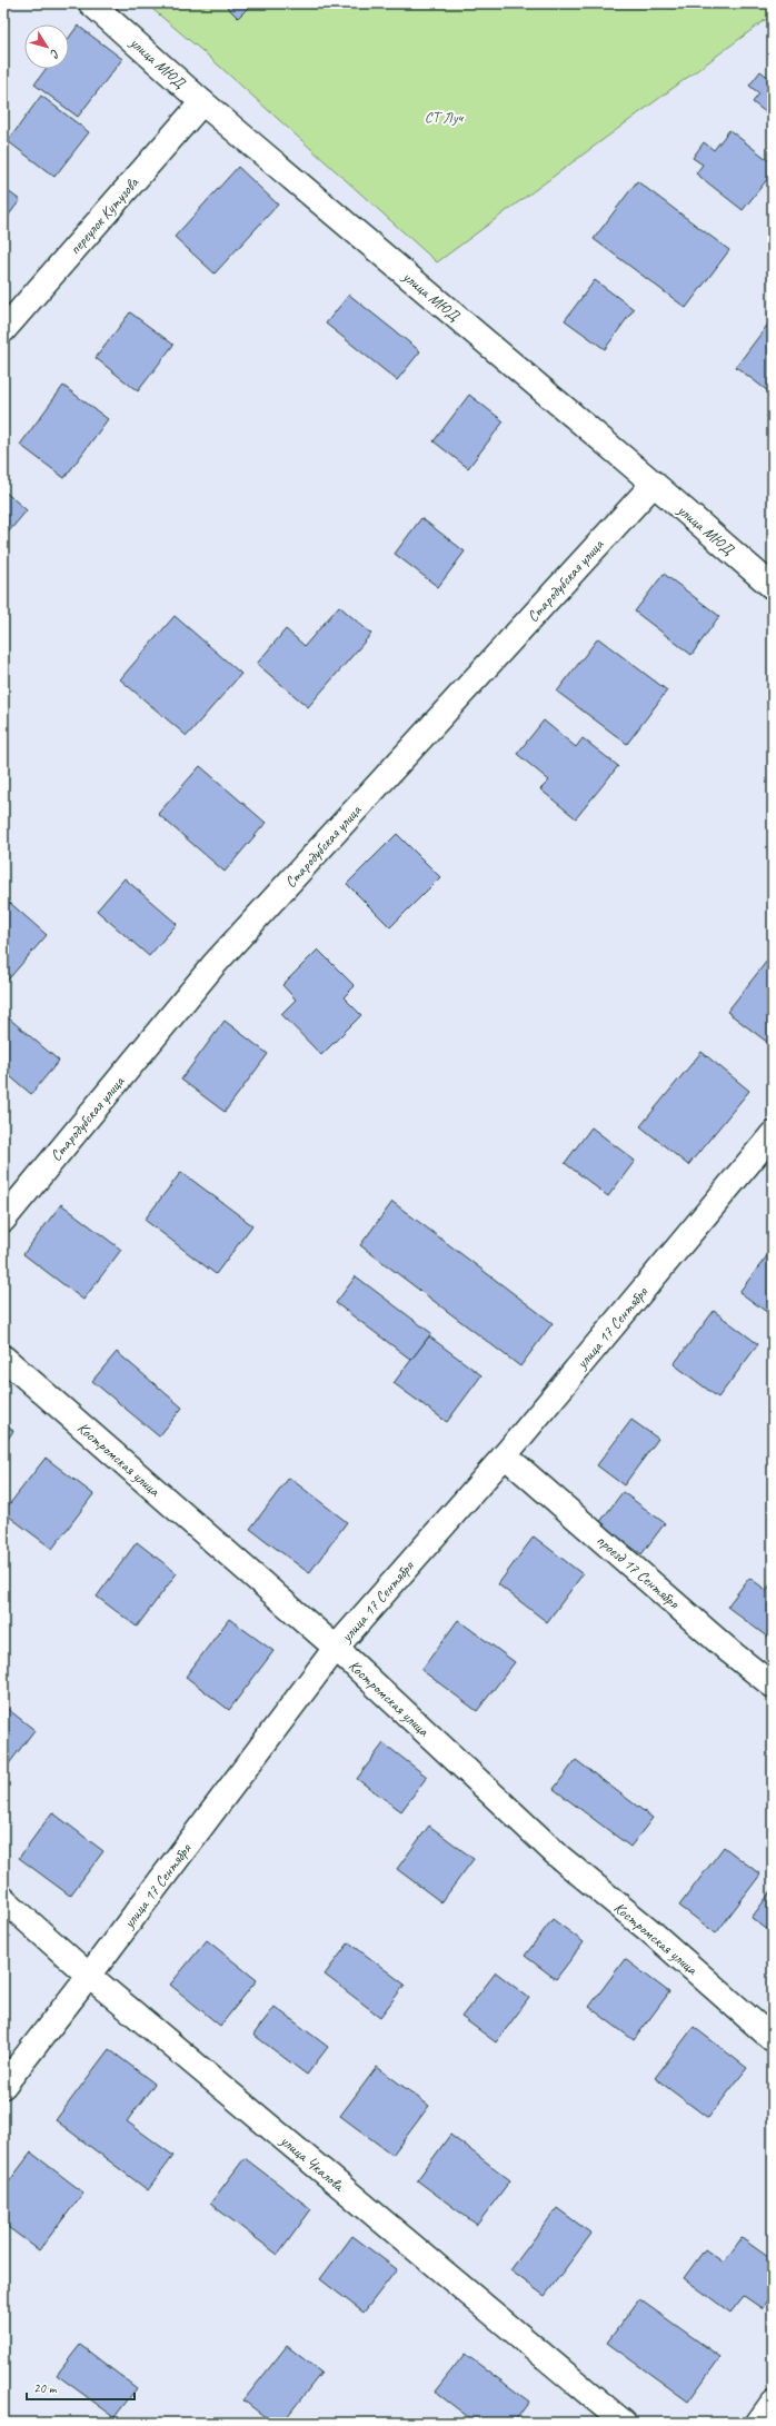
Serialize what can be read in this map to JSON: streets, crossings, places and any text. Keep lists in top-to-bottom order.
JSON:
{
  "streets": {
    "street": [
      "улица МЮД",
      "переулок Кутузова",
      "Стародубская улица",
      "улица 17 Сентября",
      "Костромская улица",
      "проезд 17 Сентября",
      "улица Чкалова"
    ]
  },
  "crossings": [
    ["улица МЮД", "переулок Кутузова"],
    ["улица МЮД", "Стародубская улица"],
    ["улица 17 Сентября", "Костромская улица"],
    ["улица 17 Сентября", "проезд 17 Сентября"],
    ["улица 17 Сентября", "улица Чкалова"]
  ],
  "parks": ["СТ Луч"],
  "scale_bar": "20 m",
  "north": "bottom right"
}
